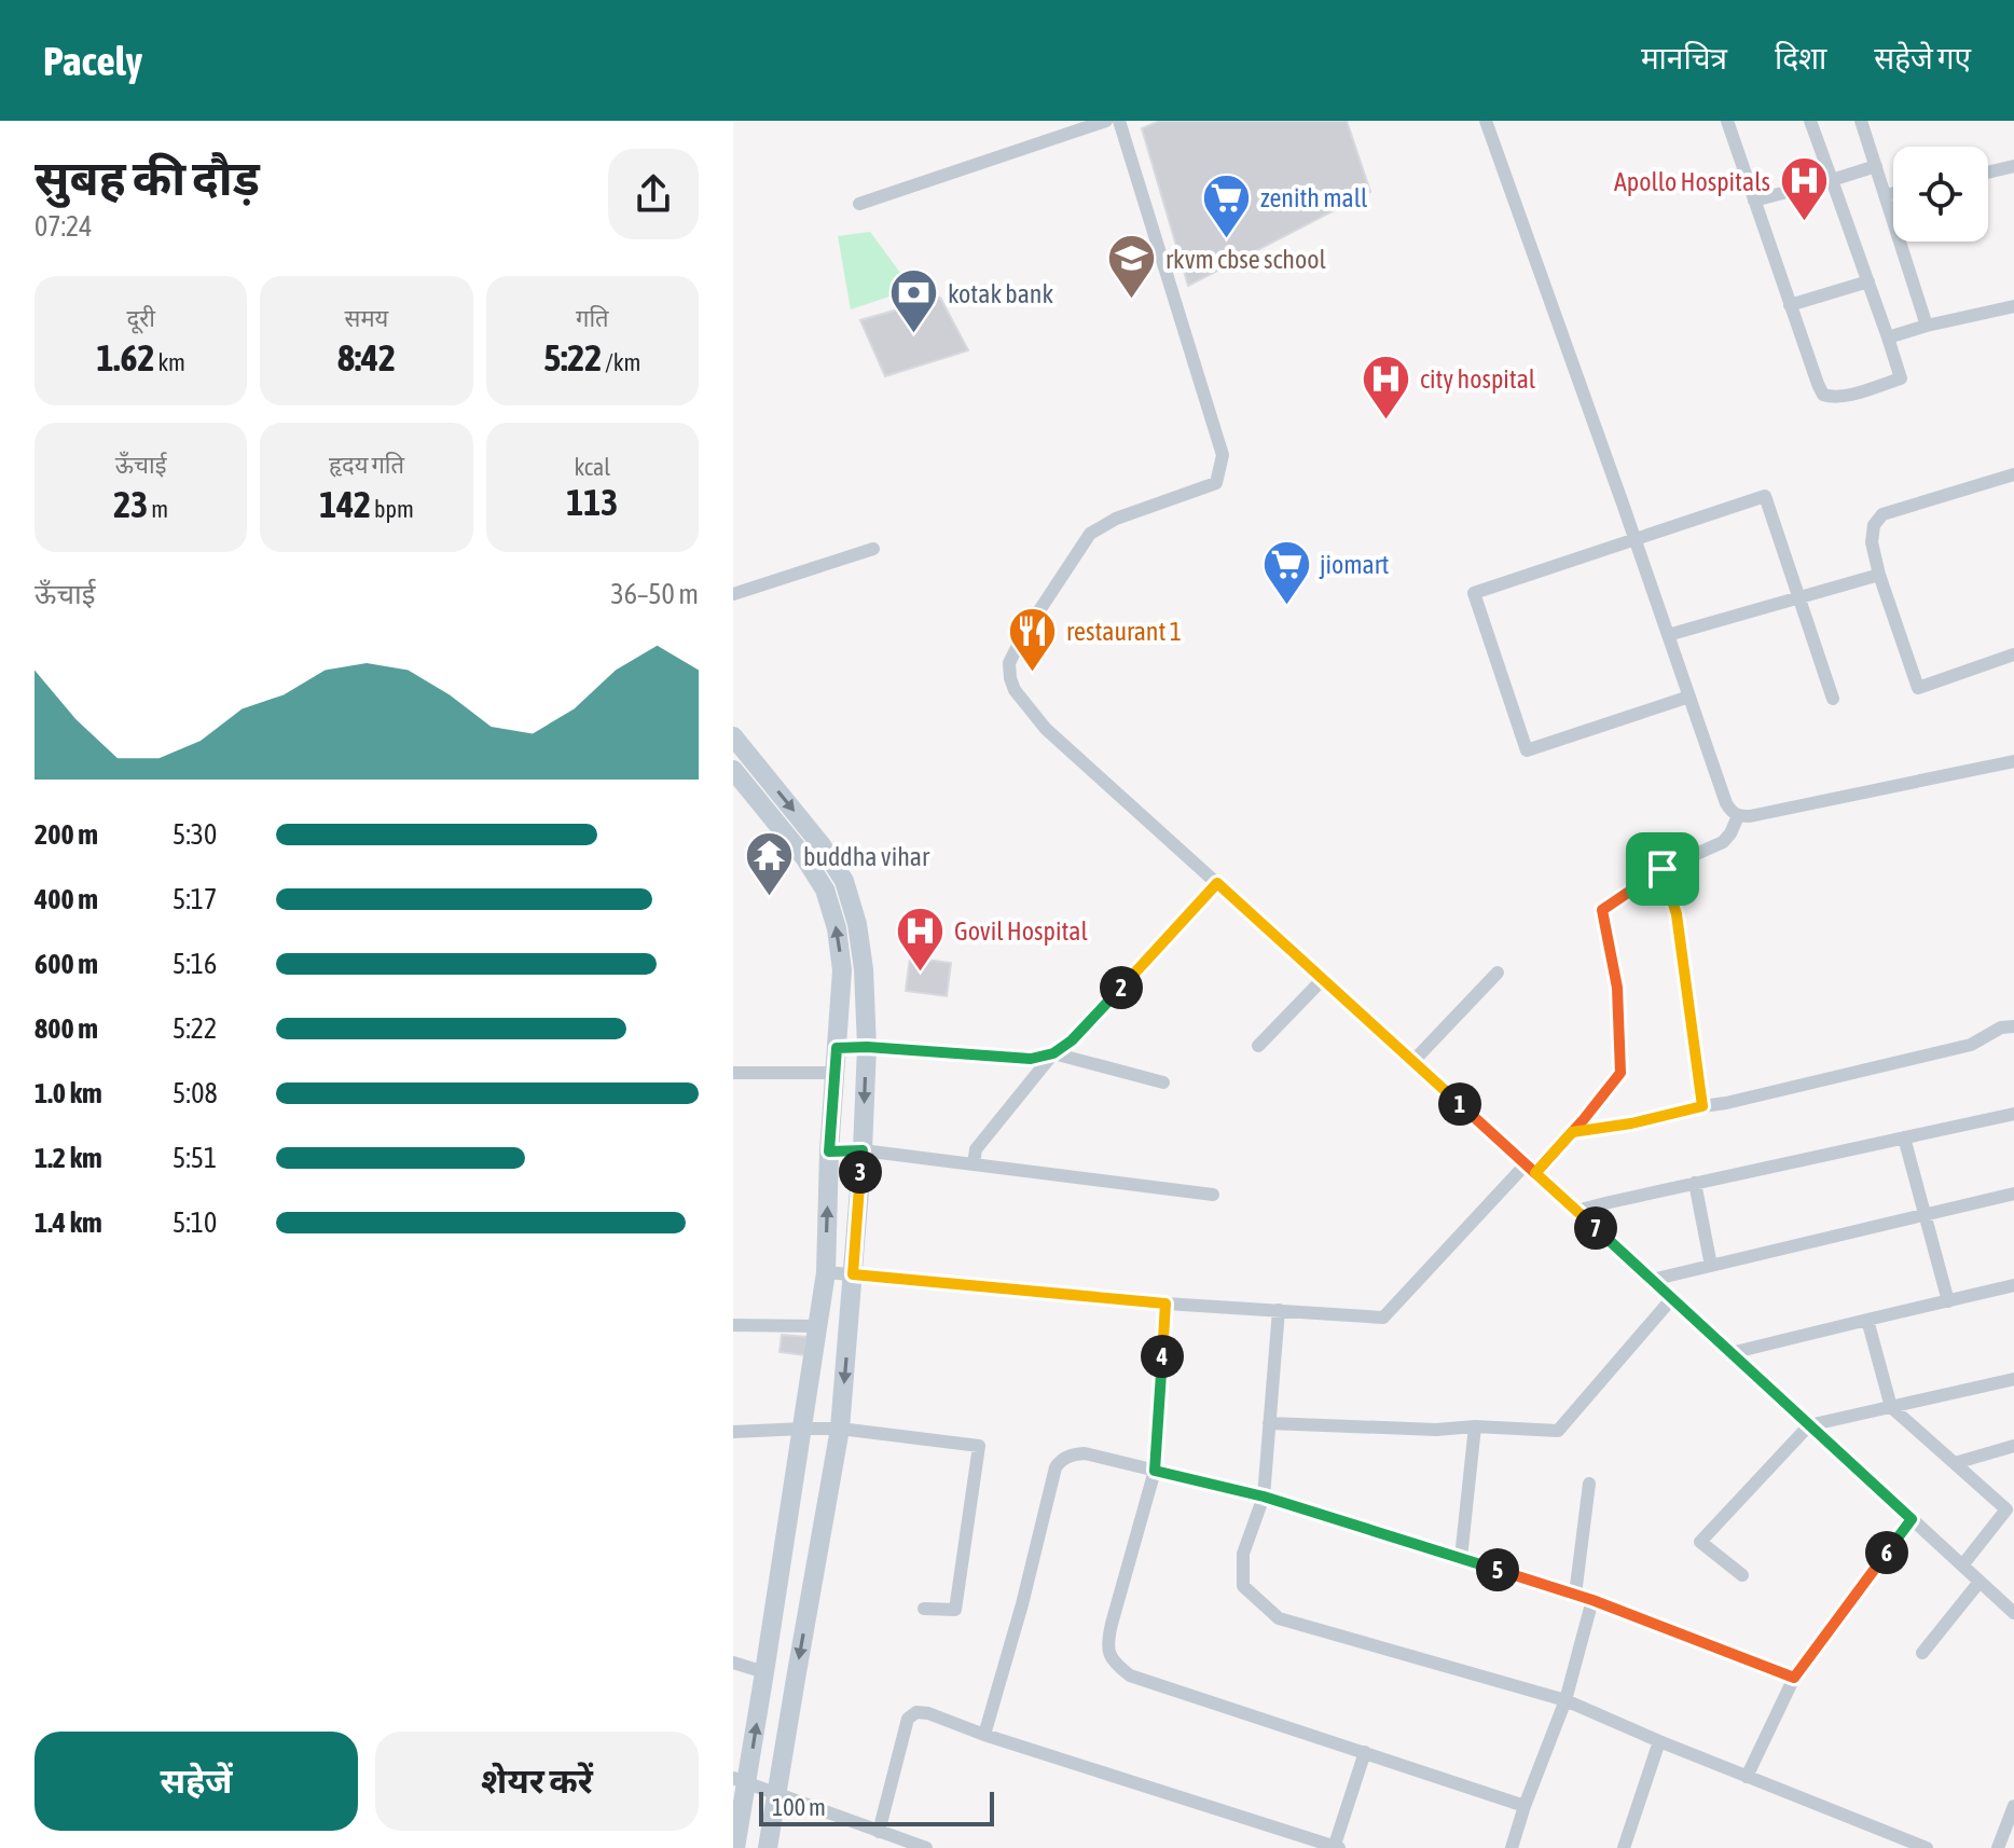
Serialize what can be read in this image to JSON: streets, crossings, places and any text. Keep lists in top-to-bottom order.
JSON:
{
  "places": {
    "hospital": ["Apollo Hospitals", "city hospital", "Govil Hospital"],
    "supermarket": ["zenith mall", "jiomart"],
    "school or university": ["rkvm cbse school"],
    "bank": ["kotak bank"],
    "restaurant": ["restaurant 1"],
    "temple": ["buddha vihar"]
  },
  "scale_bar": "100 m",
  "page": {
    "header": "Pacely",
    "nav": ["मानचित्र", "दिशा", "सहेजे गए"],
    "heading": ["सुबह की दौड़", "07:24"],
    "stats": [
      ["दूरी", "1.62 km"],
      ["समय", "8:42"],
      ["गति", "5:22 /km"],
      ["ऊँचाई", "23 m"],
      ["हृदय गति", "142 bpm"],
      ["kcal", "113"]
    ],
    "chart": ["ऊँचाई", "36–50 m"],
    "list": [
      {
        "name": "200 m",
        "note": "5:30"
      },
      {
        "name": "400 m",
        "note": "5:17"
      },
      {
        "name": "600 m",
        "note": "5:16"
      },
      {
        "name": "800 m",
        "note": "5:22"
      },
      {
        "name": "1.0 km",
        "note": "5:08"
      },
      {
        "name": "1.2 km",
        "note": "5:51"
      },
      {
        "name": "1.4 km",
        "note": "5:10"
      }
    ],
    "pins": [
      "2",
      "1",
      "3",
      "7",
      "4",
      "6",
      "5"
    ],
    "buttons": ["सहेजें", "शेयर करें"],
    "scale": "100 m"
  }
}
